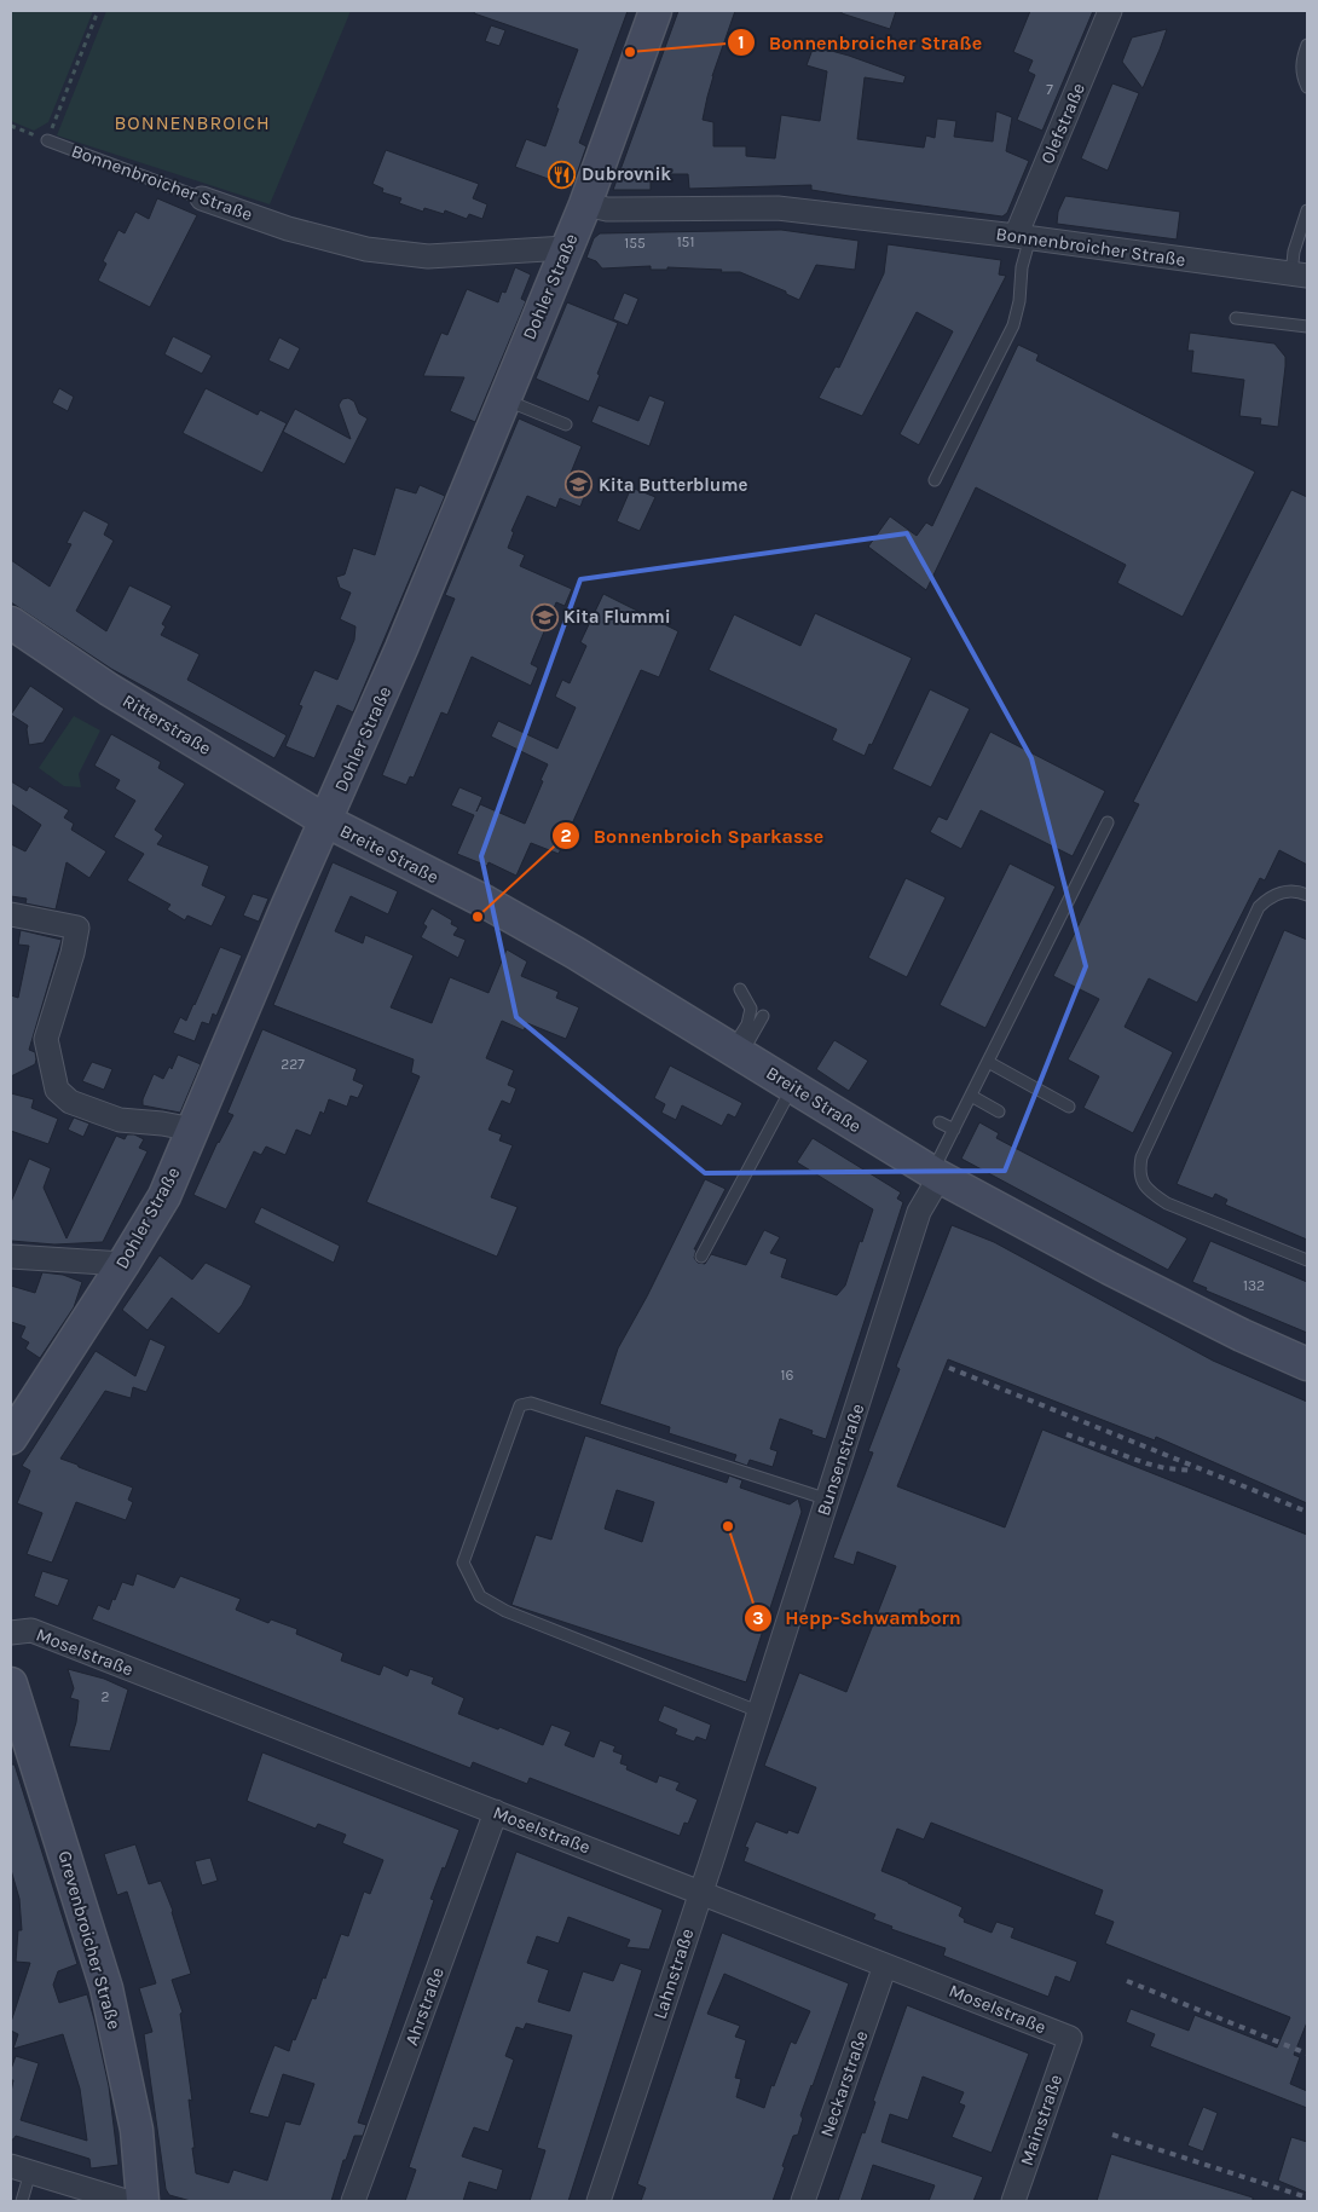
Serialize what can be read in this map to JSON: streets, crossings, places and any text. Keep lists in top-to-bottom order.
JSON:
{
  "streets": {
    "main road": [
      "Dohler Straße",
      "Ritterstraße",
      "Breite Straße",
      "Grevenbroicher Straße"
    ],
    "street": [
      "Olefstraße",
      "Bonnenbroicher Straße",
      "Bunsenstraße",
      "Moselstraße",
      "Lahnstraße",
      "Ahrstraße",
      "Neckarstraße",
      "Mainstraße"
    ]
  },
  "crossings": [
    ["Olefstraße", "Bonnenbroicher Straße"],
    ["Bonnenbroicher Straße", "Dohler Straße"],
    ["Dohler Straße", "Ritterstraße"],
    ["Dohler Straße", "Breite Straße"],
    ["Ritterstraße", "Breite Straße"],
    ["Breite Straße", "Bunsenstraße"],
    ["Bunsenstraße", "Lahnstraße"],
    ["Moselstraße", "Lahnstraße"],
    ["Moselstraße", "Ahrstraße"],
    ["Moselstraße", "Neckarstraße"],
    ["Moselstraße", "Mainstraße"]
  ],
  "districts": ["BONNENBROICH"],
  "places": {
    "other": ["Bonnenbroicher Straße", "Bonnenbroich Sparkasse", "Hepp-Schwamborn"],
    "restaurant": ["Dubrovnik"],
    "school or university": ["Kita Butterblume", "Kita Flummi"]
  },
  "house_numbers": [
    "7",
    "151",
    "155",
    "227",
    "132",
    "16",
    "2"
  ]
}
